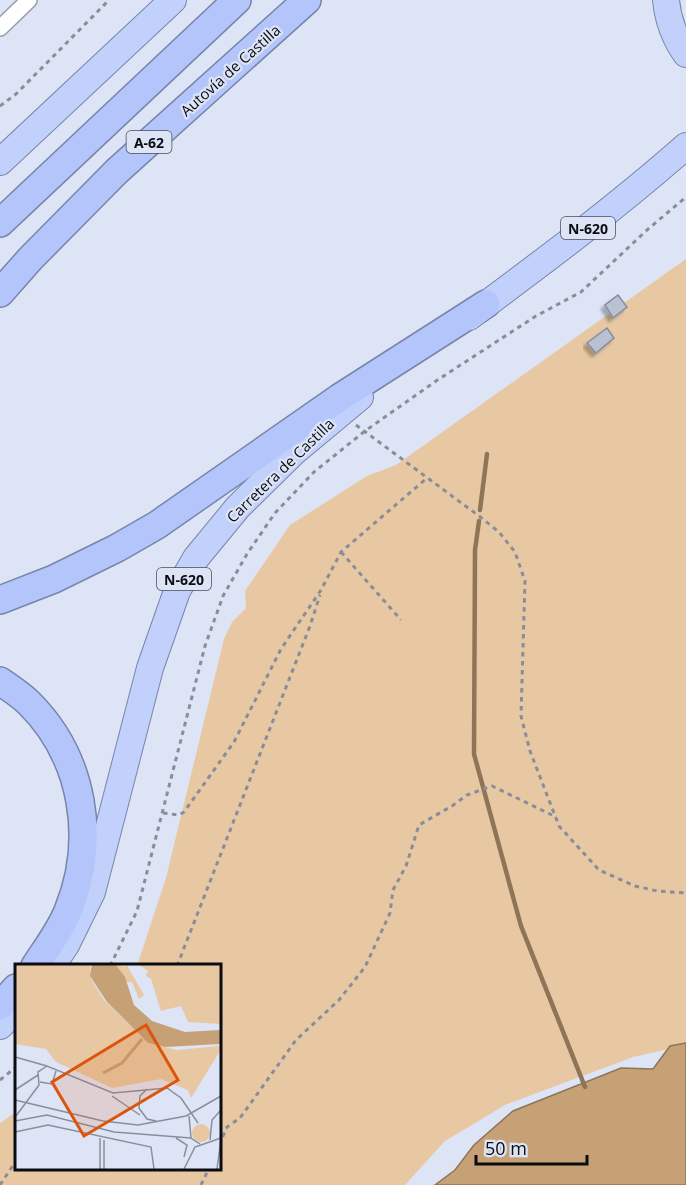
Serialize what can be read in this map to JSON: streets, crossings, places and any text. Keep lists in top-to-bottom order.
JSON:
{
  "streets": {
    "highway": [
      "Autovía de Castilla",
      "A-62",
      "N-620",
      "Carretera de Castilla"
    ]
  },
  "scale_bar": "50 m"
}
